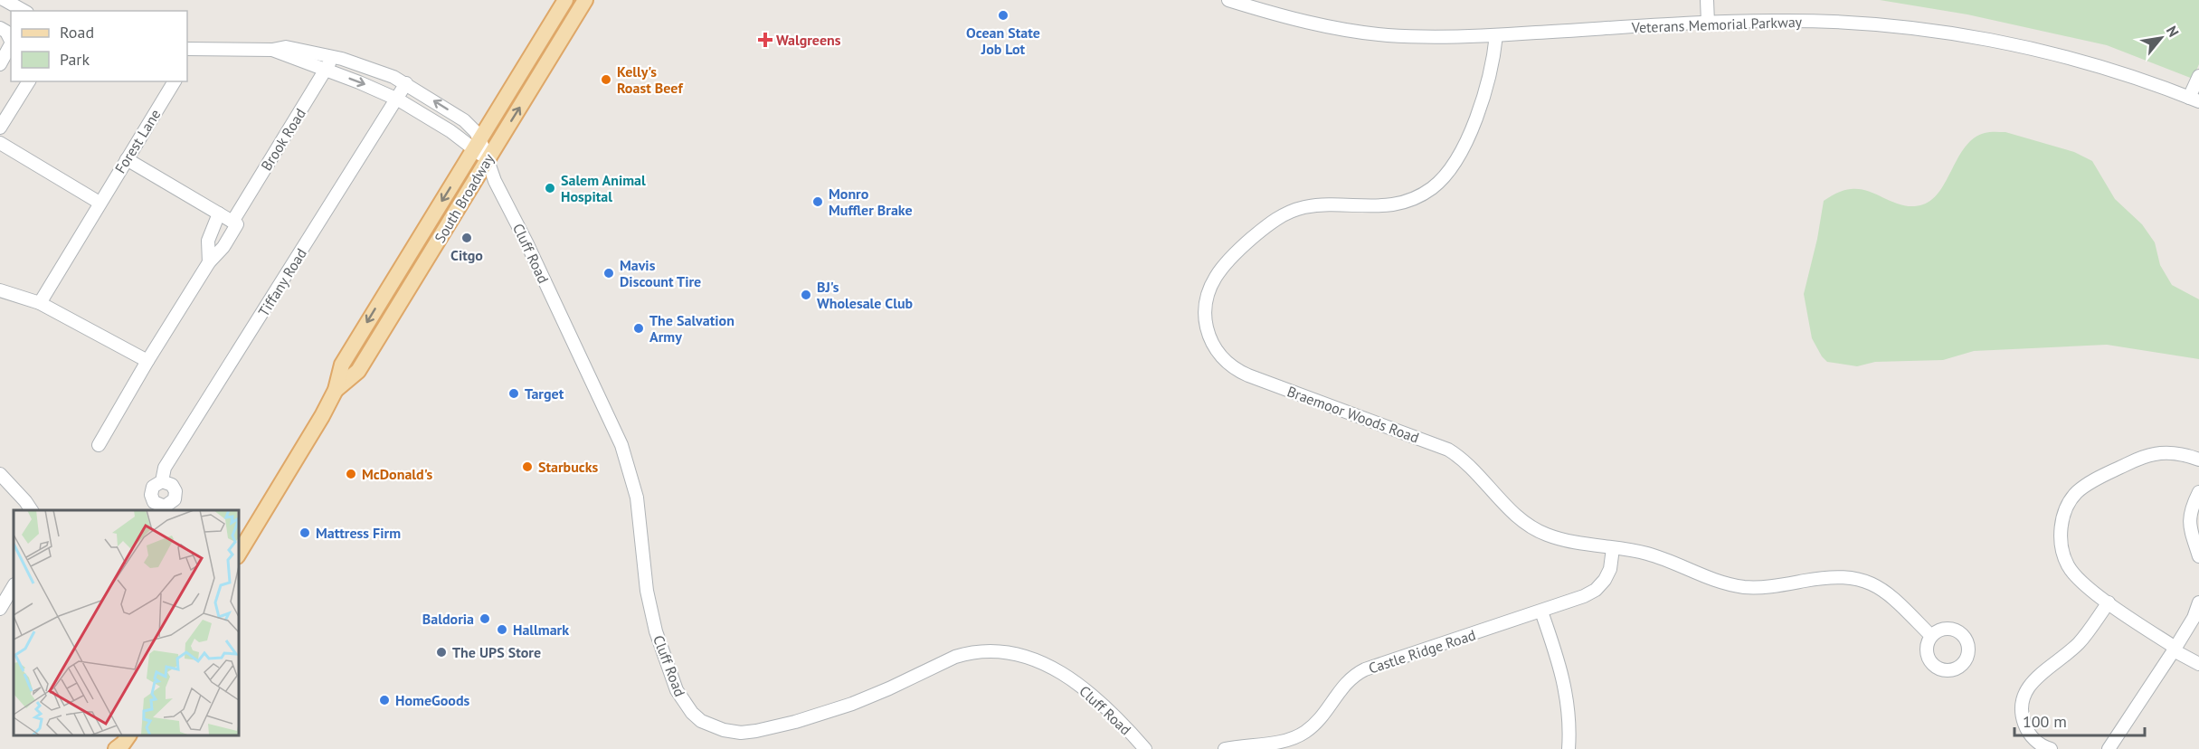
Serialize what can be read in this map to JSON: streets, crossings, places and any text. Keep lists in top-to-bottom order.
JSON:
{
  "streets": {
    "main road": ["South Broadway"],
    "street": [
      "Veterans Memorial Parkway",
      "Brook Road",
      "Forest Lane",
      "Cluff Road",
      "Tiffany Road",
      "Braemoor Woods Road",
      "Castle Ridge Road"
    ]
  },
  "crossings": [
    ["Veterans Memorial Parkway", "Braemoor Woods Road"],
    ["South Broadway", "Cluff Road"],
    ["Braemoor Woods Road", "Castle Ridge Road"]
  ],
  "places": {
    "other": [
      "Ocean State Job Lot",
      "Kelly's Roast Beef",
      "Salem Animal Hospital",
      "Monro Muffler Brake",
      "Citgo",
      "Mavis Discount Tire",
      "BJ's Wholesale Club",
      "The Salvation Army",
      "Target",
      "Starbucks",
      "McDonald's",
      "Mattress Firm",
      "Baldoria",
      "Hallmark",
      "The UPS Store",
      "HomeGoods"
    ],
    "health": ["Walgreens"]
  },
  "legend": ["Road", "Park"],
  "scale_bar": "100 m",
  "north": "top right"
}
